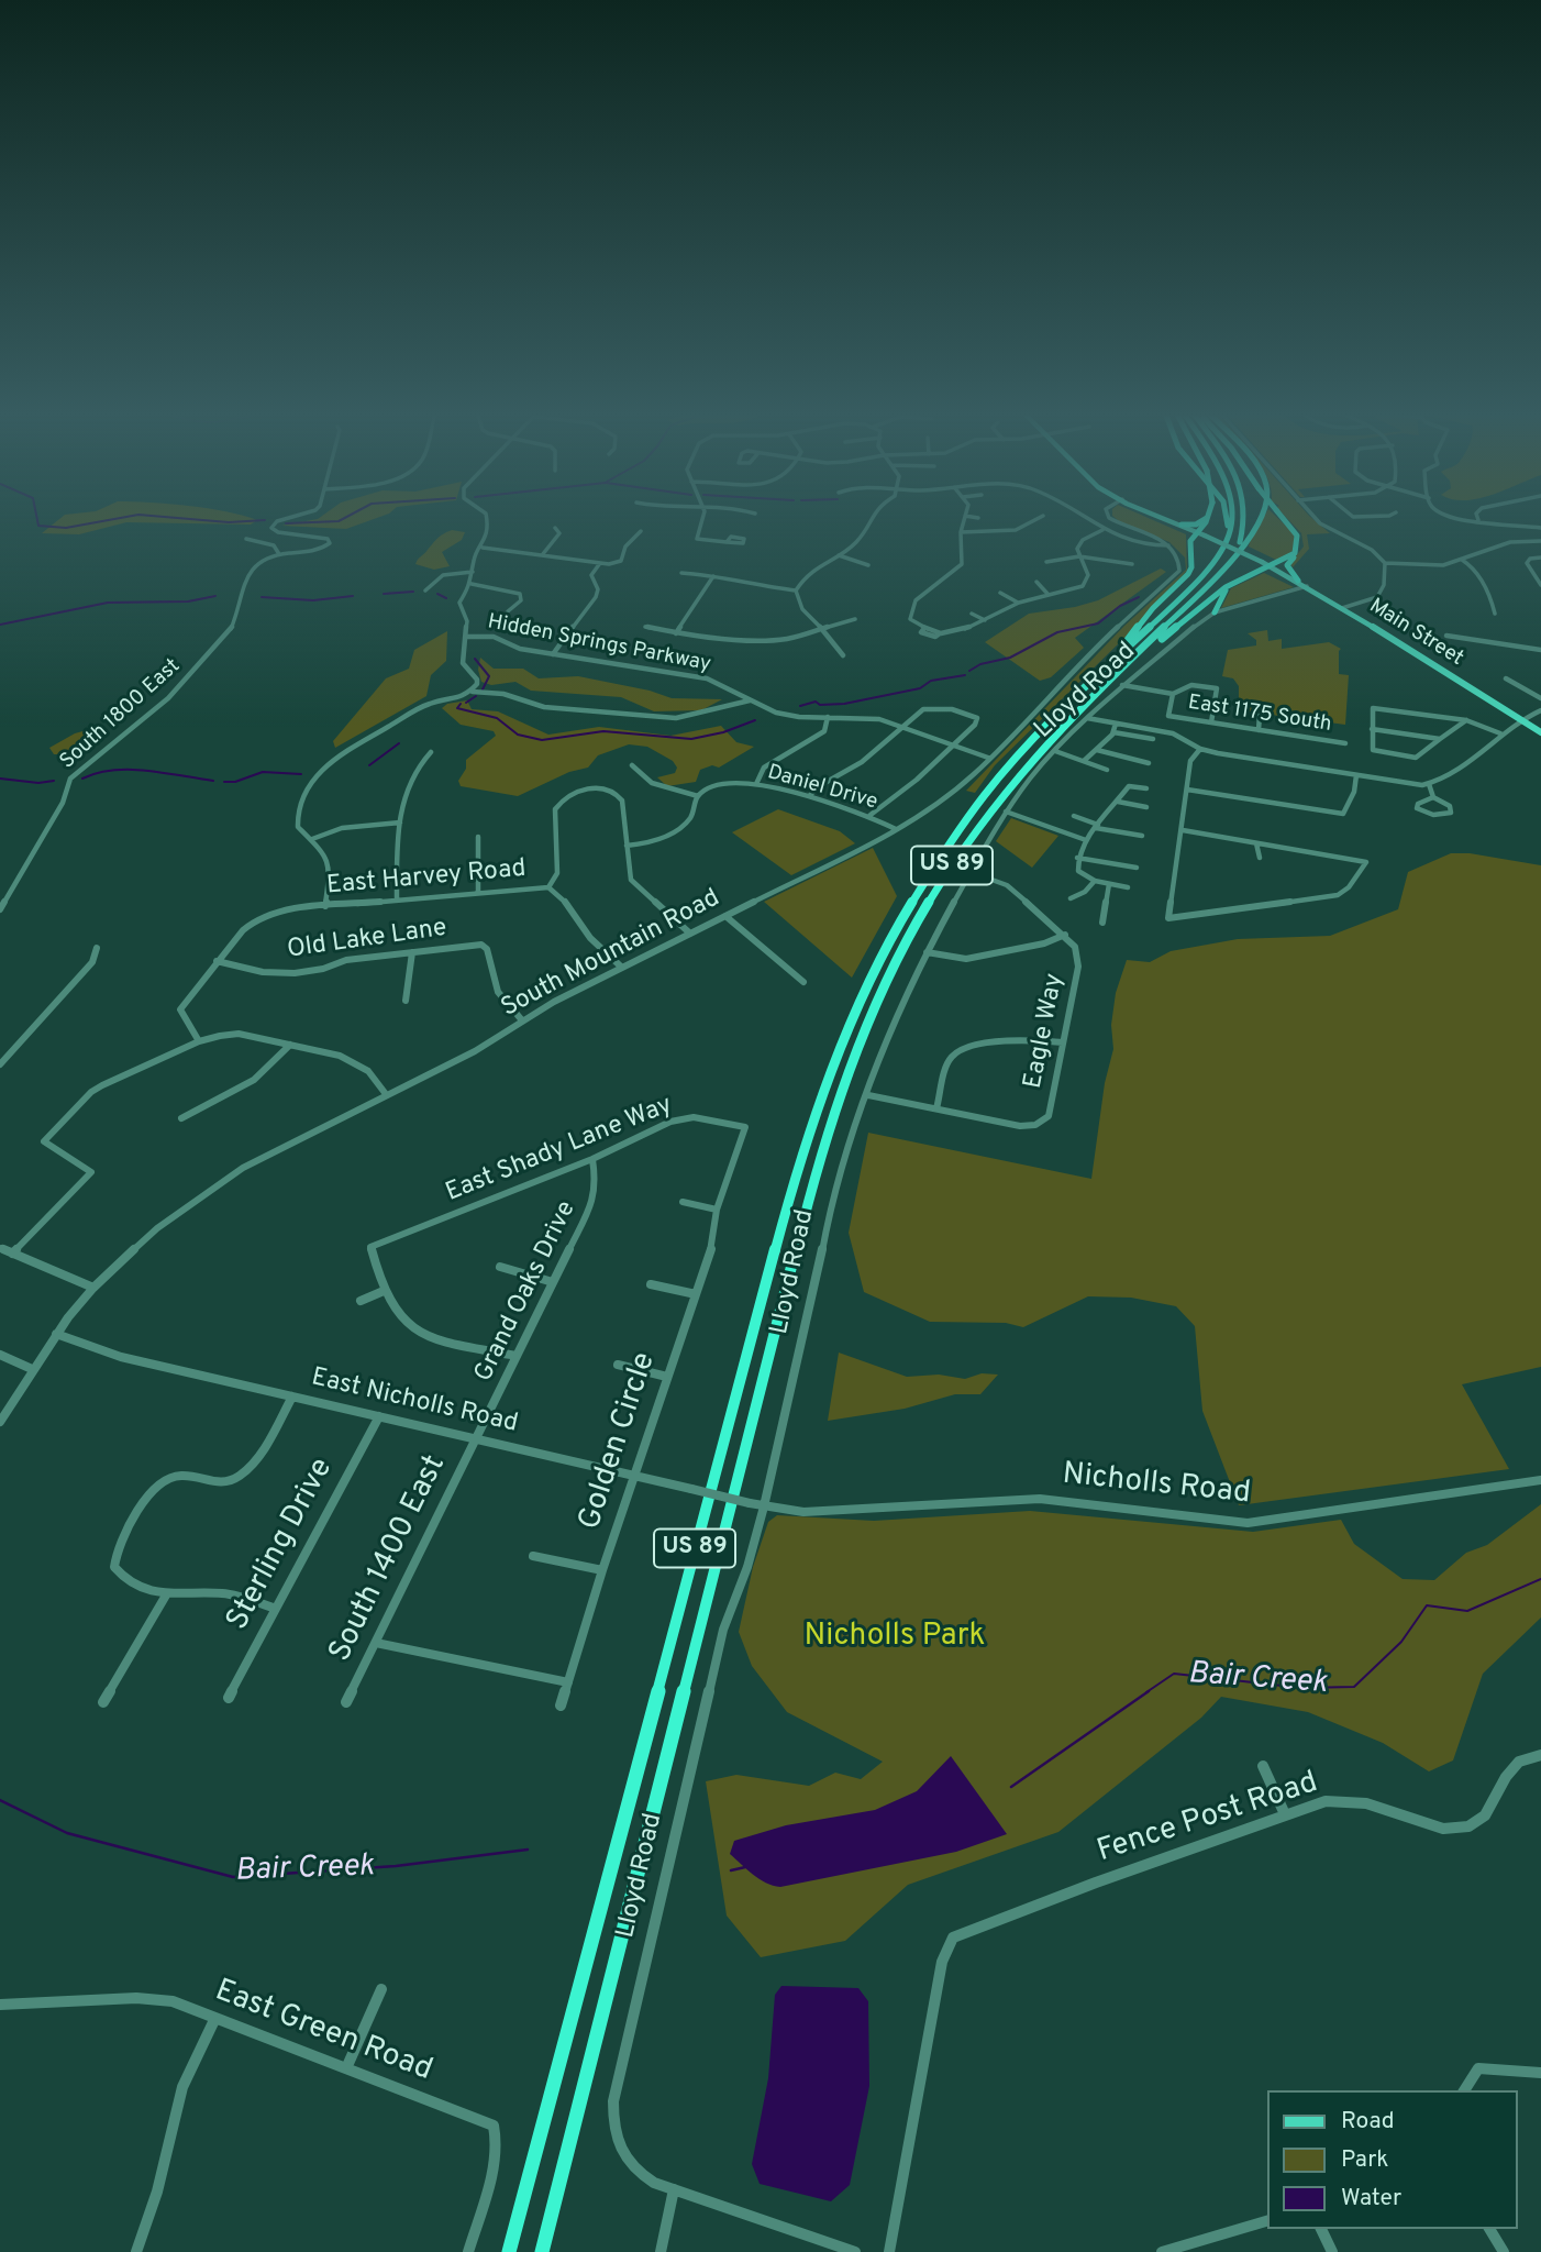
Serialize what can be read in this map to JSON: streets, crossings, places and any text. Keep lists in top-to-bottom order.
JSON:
{
  "streets": {
    "highway": ["US 89"],
    "main road": ["Main Street"],
    "street": [
      "Hidden Springs Parkway",
      "Lloyd Road",
      "South 1800 East",
      "East 1175 South",
      "Daniel Drive",
      "East Harvey Road",
      "Old Lake Lane",
      "South Mountain Road",
      "Eagle Way",
      "East Shady Lane Way",
      "Grand Oaks Drive",
      "East Nicholls Road",
      "Golden Circle",
      "Nicholls Road",
      "Sterling Drive",
      "South 1400 East",
      "Fence Post Road",
      "East Green Road"
    ]
  },
  "crossings": [
    ["Main Street", "Lloyd Road"],
    ["Hidden Springs Parkway", "South Mountain Road"],
    ["Lloyd Road", "Eagle Way"],
    ["Lloyd Road", "East Nicholls Road"],
    ["Lloyd Road", "Nicholls Road"],
    ["Daniel Drive", "South Mountain Road"],
    ["East Harvey Road", "Old Lake Lane"],
    ["East Harvey Road", "South Mountain Road"],
    ["Old Lake Lane", "South Mountain Road"],
    ["South Mountain Road", "East Nicholls Road"],
    ["East Shady Lane Way", "Grand Oaks Drive"],
    ["East Shady Lane Way", "Golden Circle"],
    ["Grand Oaks Drive", "East Nicholls Road"],
    ["Grand Oaks Drive", "South 1400 East"],
    ["East Nicholls Road", "Golden Circle"],
    ["East Nicholls Road", "Nicholls Road"],
    ["East Nicholls Road", "Sterling Drive"],
    ["East Nicholls Road", "South 1400 East"]
  ],
  "water": ["Bair Creek"],
  "parks": ["Nicholls Park"],
  "legend": ["Road", "Park", "Water"]
}
